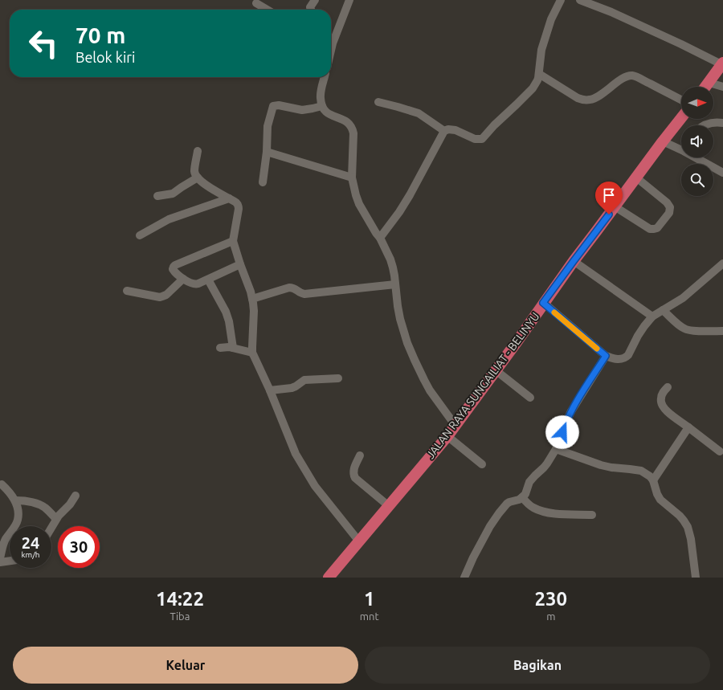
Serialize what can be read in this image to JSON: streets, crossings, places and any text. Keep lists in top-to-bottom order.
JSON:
{
  "streets": {
    "highway": ["JALAN RAYA SUNGAILIAT - BELINYU"]
  },
  "north": "right",
  "page": {
    "turn": ["70 m", "Belok kiri"],
    "speed": "24 km/h",
    "limit": "30",
    "eta": [
      "14:22",
      "Tiba",
      "1",
      "mnt",
      "230",
      "m"
    ],
    "buttons": ["Keluar", "Bagikan"]
  }
}
